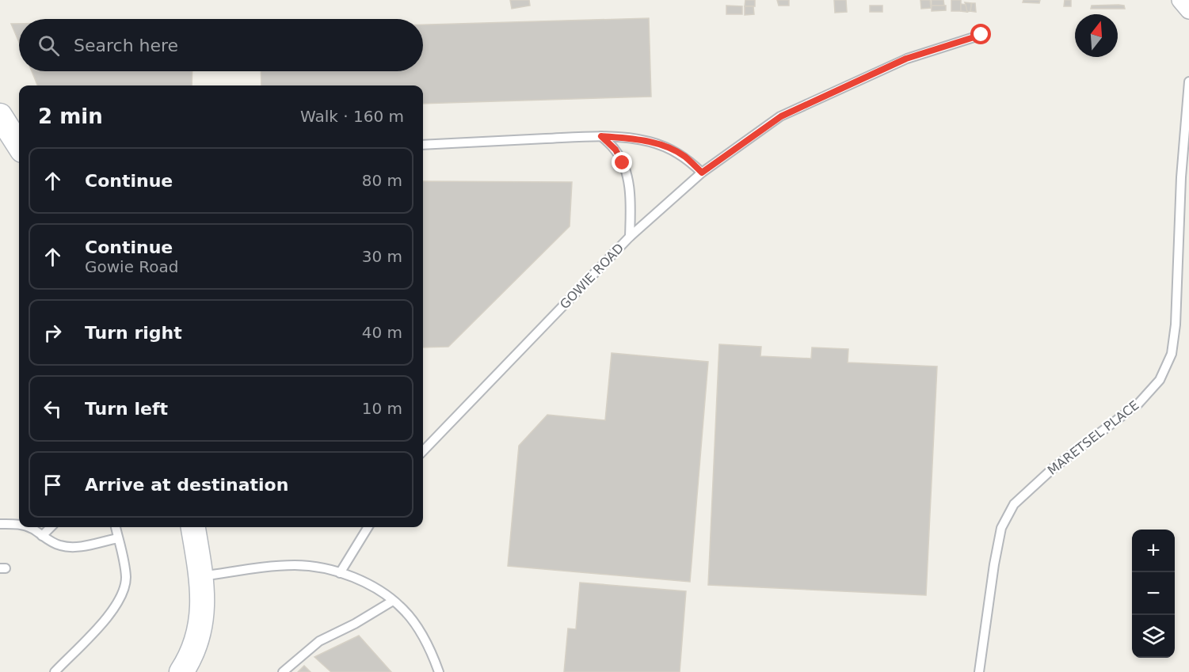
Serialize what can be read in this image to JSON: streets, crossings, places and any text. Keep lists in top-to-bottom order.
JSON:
{
  "streets": {
    "lane": ["GOWIE ROAD", "MARETSEL PLACE"]
  },
  "north": "top",
  "page": {
    "search": "Search here",
    "heading": ["2 min", "Walk · 160 m"],
    "list": [
      ["Continue", "80 m"],
      ["Continue", "Gowie Road", "30 m"],
      ["Turn right", "40 m"],
      ["Turn left", "10 m"],
      "Arrive at destination"
    ],
    "map_buttons": ["+", "−"]
  }
}
